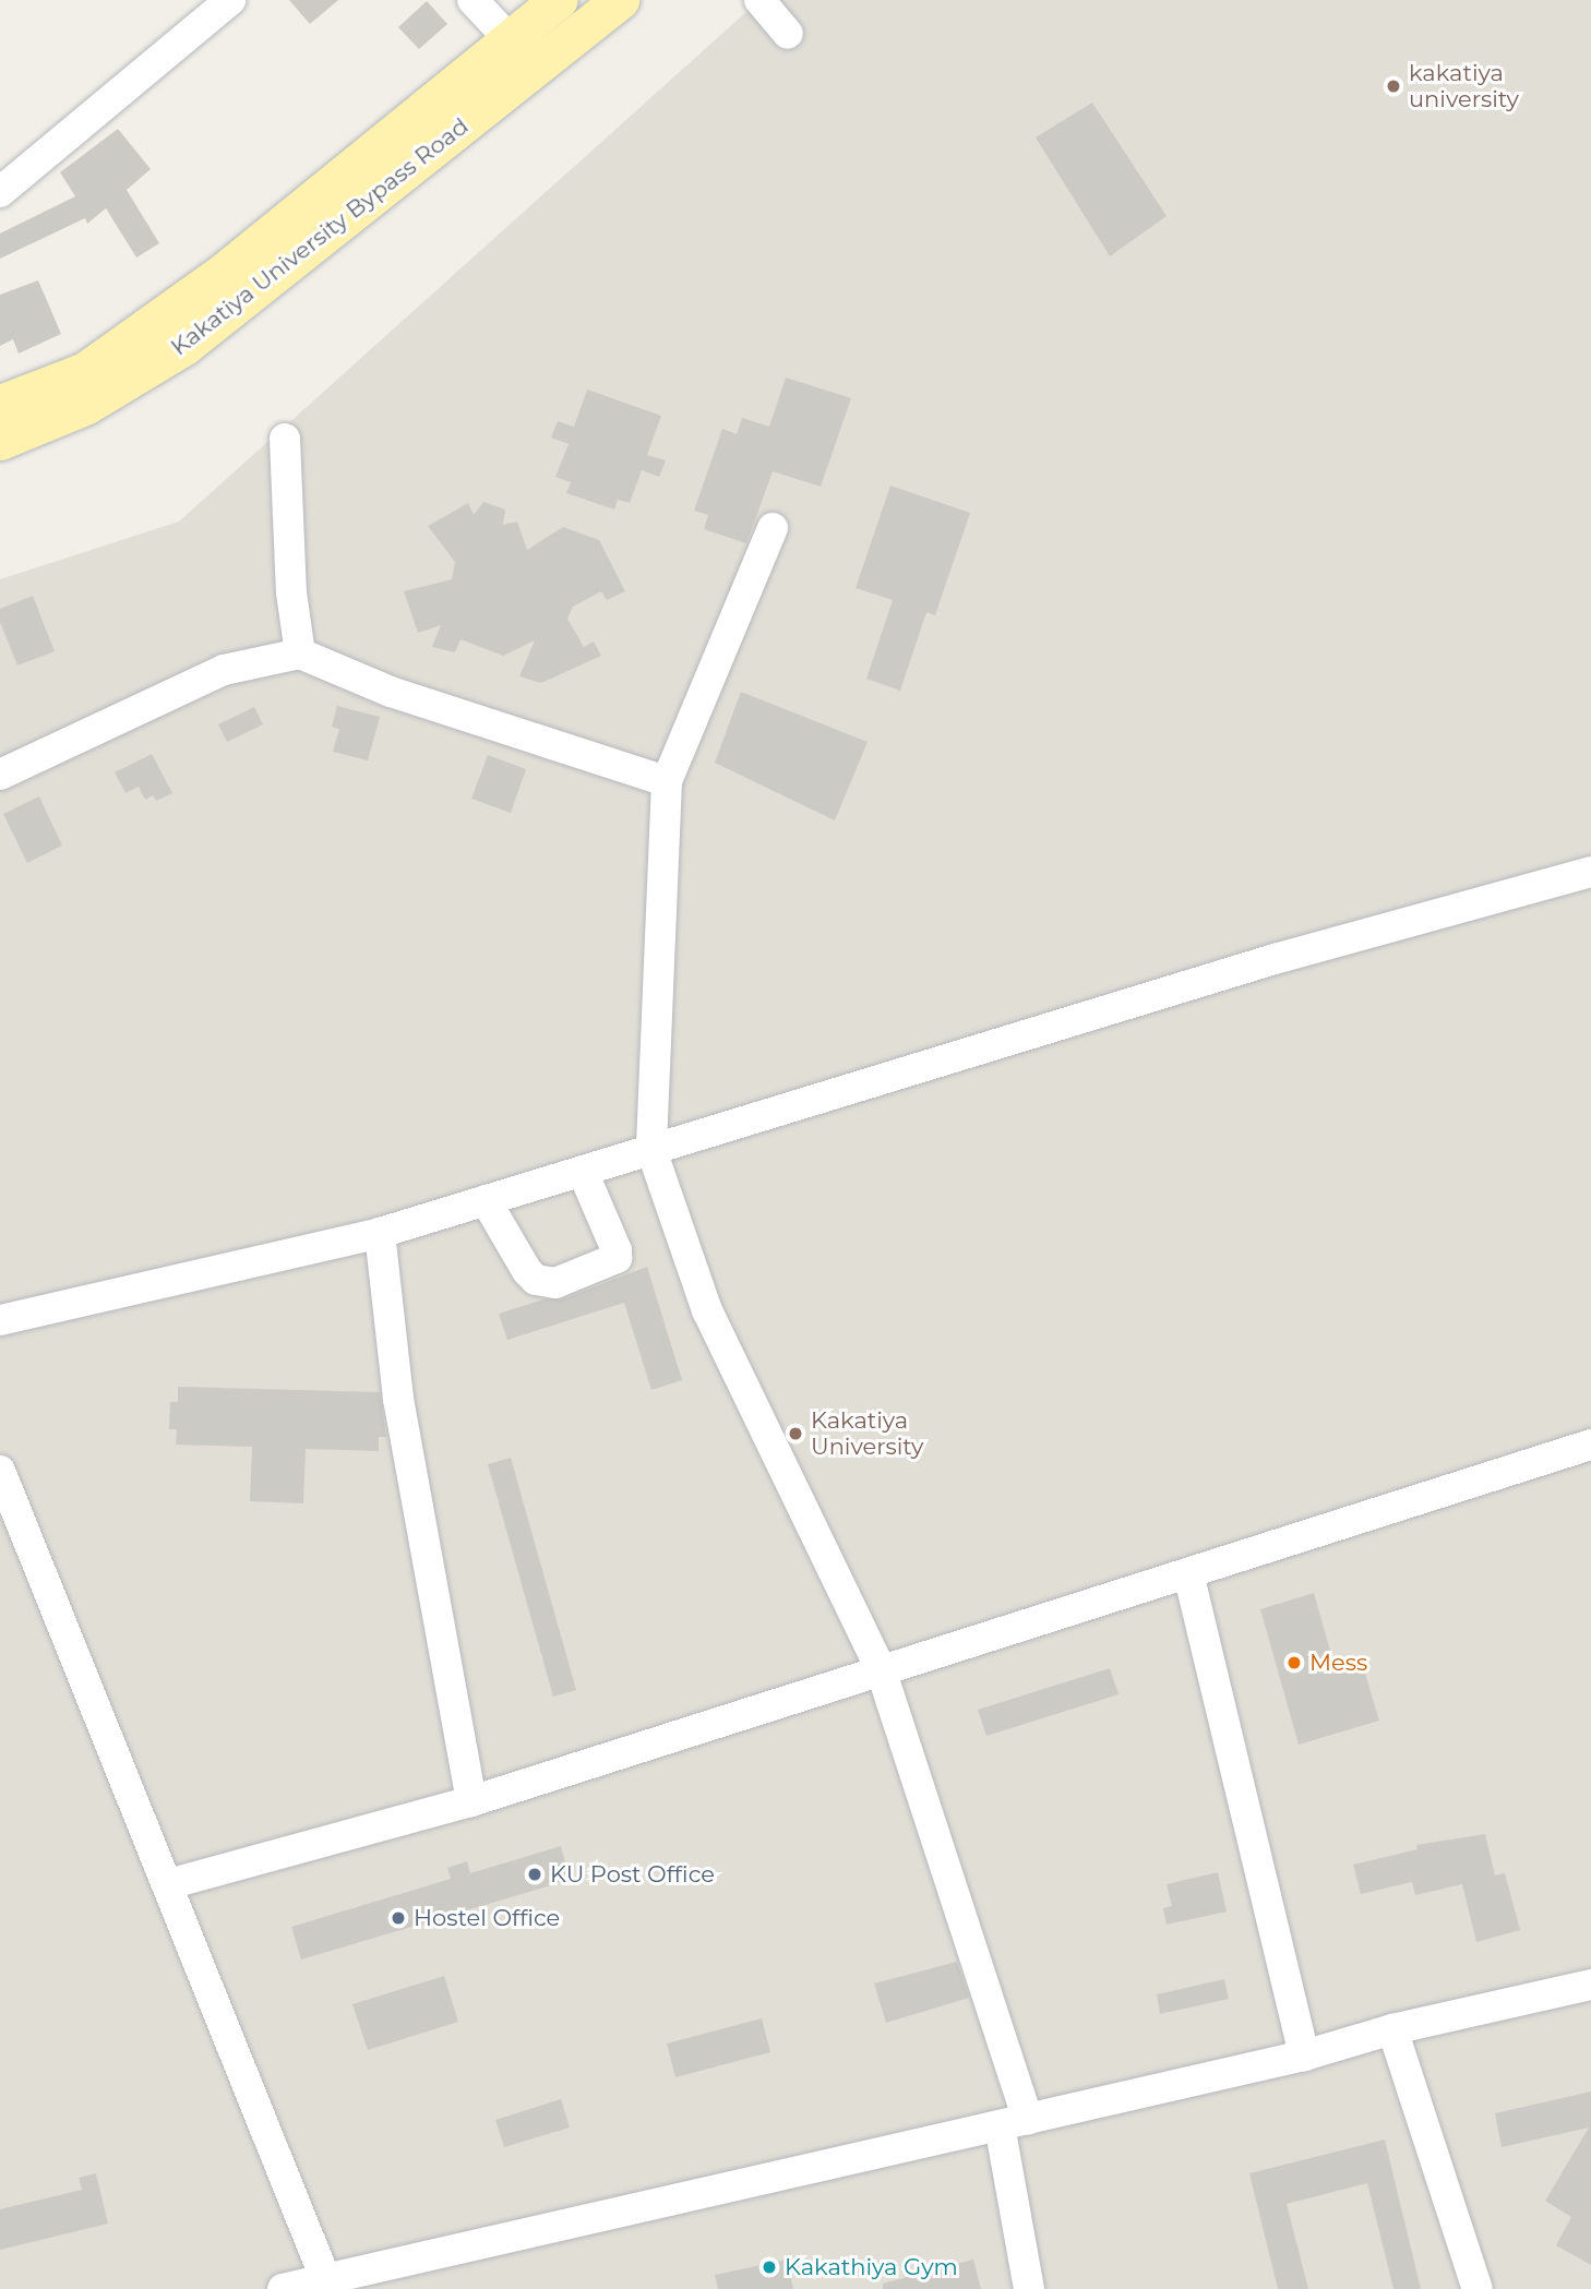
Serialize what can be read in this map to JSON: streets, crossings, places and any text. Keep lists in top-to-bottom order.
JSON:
{
  "streets": {
    "main road": ["Kakatiya University Bypass Road"]
  },
  "places": [
    "kakatiya university",
    "Kakatiya University",
    "Mess",
    "KU Post Office",
    "Hostel Office",
    "Kakathiya Gym"
  ]
}
